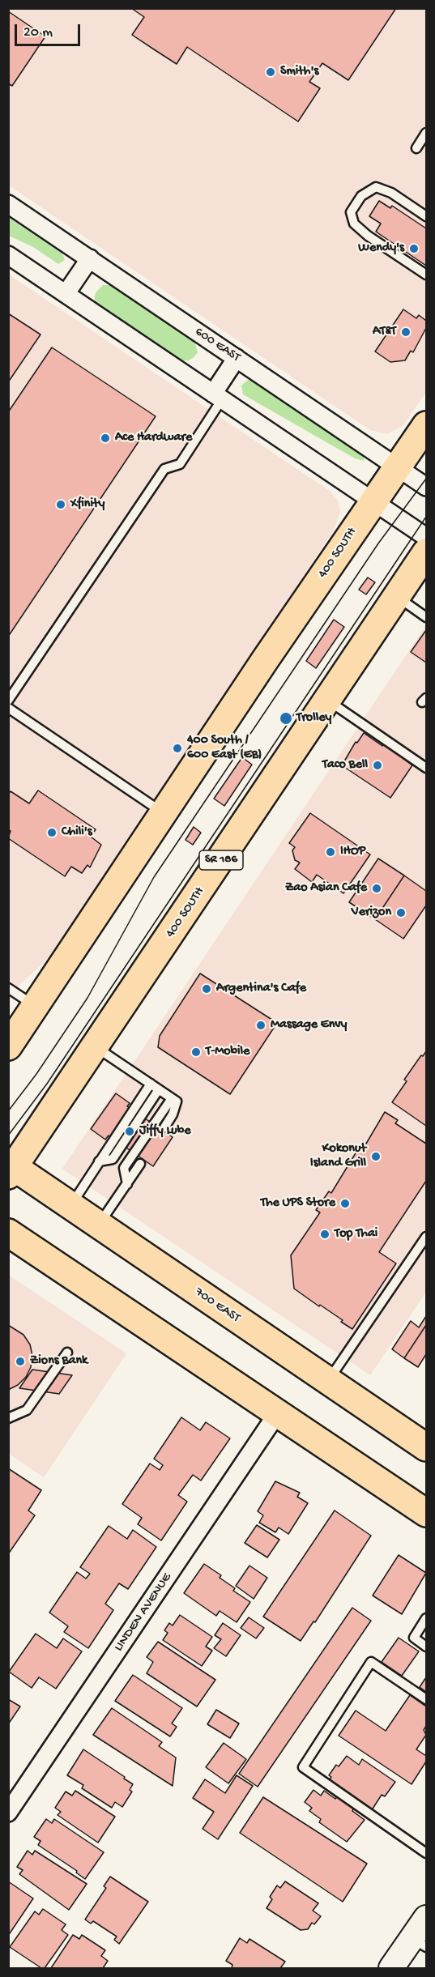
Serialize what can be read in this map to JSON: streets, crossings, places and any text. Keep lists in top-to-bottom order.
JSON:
{
  "streets": {
    "main road": ["400 SOUTH", "SR 186", "700 EAST"],
    "street": ["600 EAST", "LINDEN AVENUE"]
  },
  "crossings": [
    ["600 EAST", "400 SOUTH"],
    ["400 SOUTH", "700 EAST"]
  ],
  "places": [
    "Smith's",
    "Wendy's",
    "AT&T",
    "Ace Hardware",
    "Xfinity",
    "Trolley",
    "400 South / 600 East (EB)",
    "Taco Bell",
    "Chili's",
    "IHOP",
    "Zao Asian Cafe",
    "Verizon",
    "Argentina's Cafe",
    "Massage Envy",
    "T-Mobile",
    "Jiffy Lube",
    "Kokonut Island Grill",
    "The UPS Store",
    "Top Thai",
    "Zions Bank"
  ],
  "scale_bar": "20 m"
}
